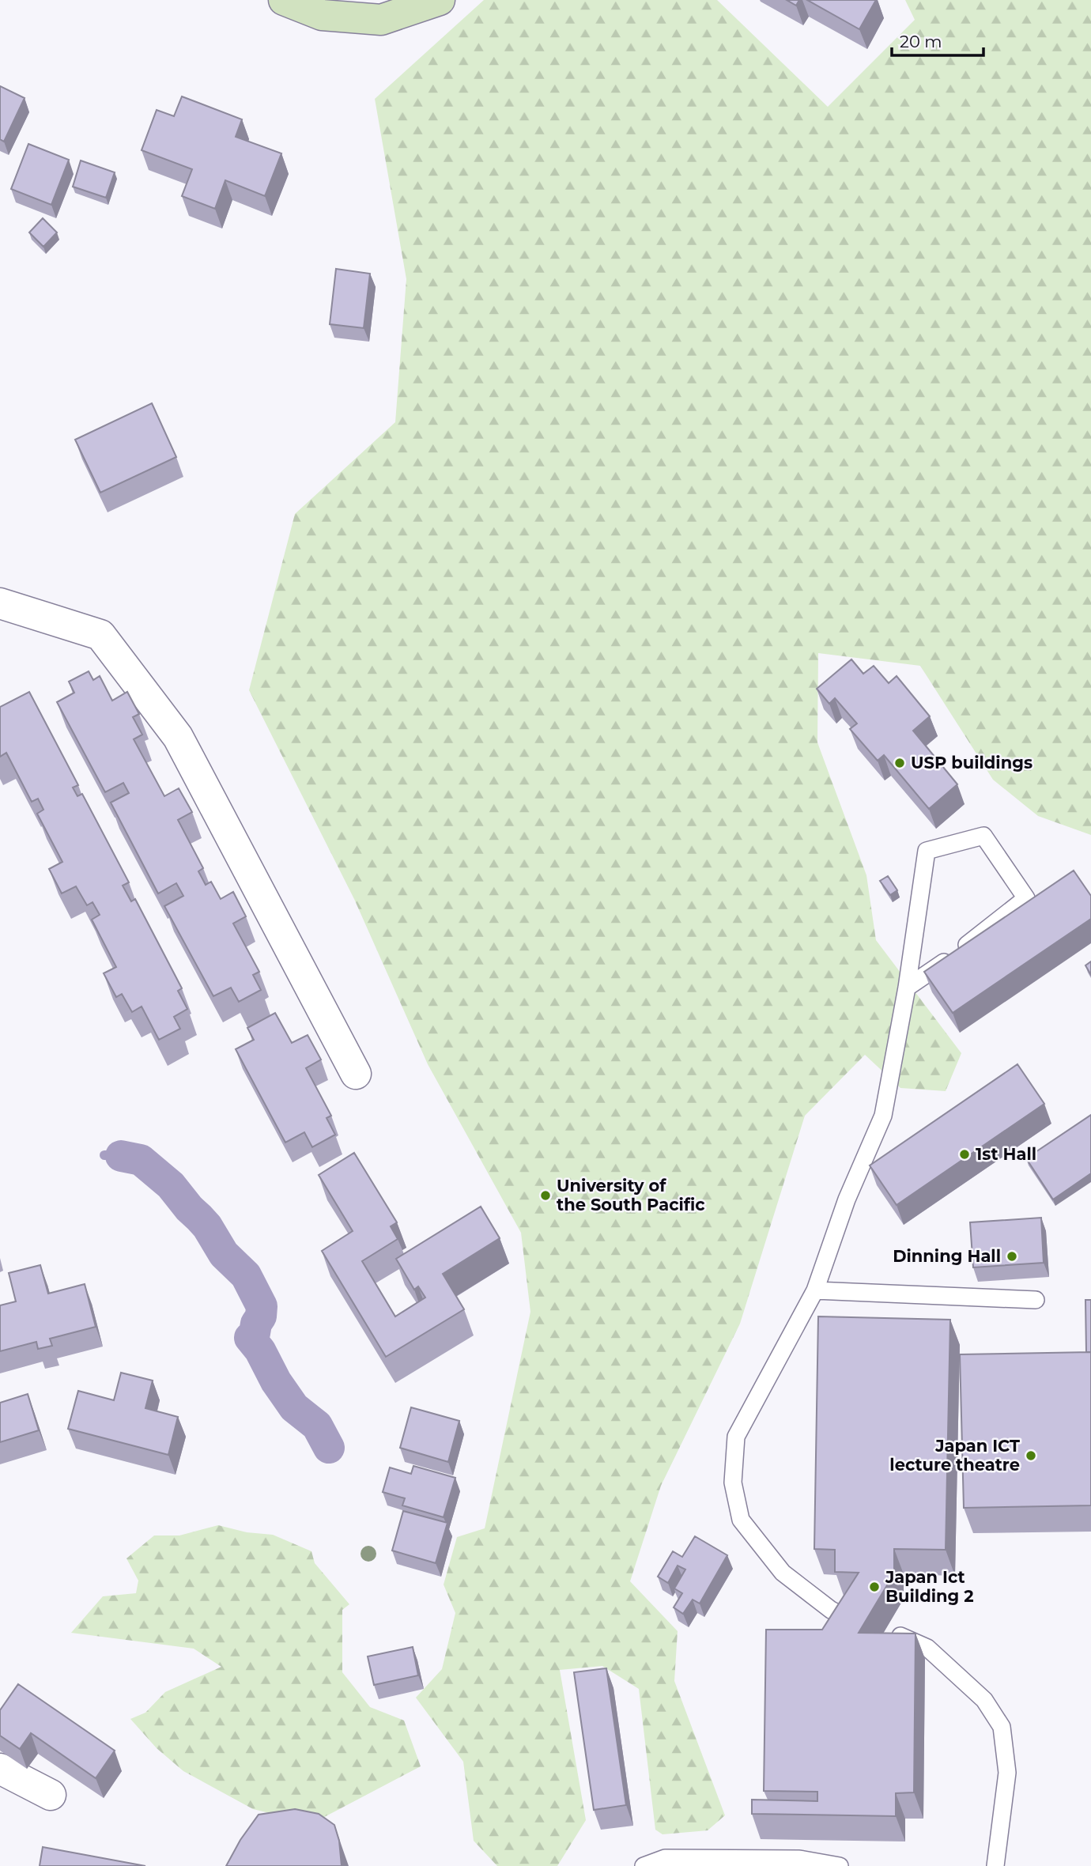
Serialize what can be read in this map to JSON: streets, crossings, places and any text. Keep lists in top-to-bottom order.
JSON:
{
  "places": [
    "USP buildings",
    "1st Hall",
    "University of the South Pacific",
    "Dinning Hall",
    "Japan ICT lecture theatre",
    "Japan Ict Building 2"
  ],
  "scale_bar": "20 m"
}
